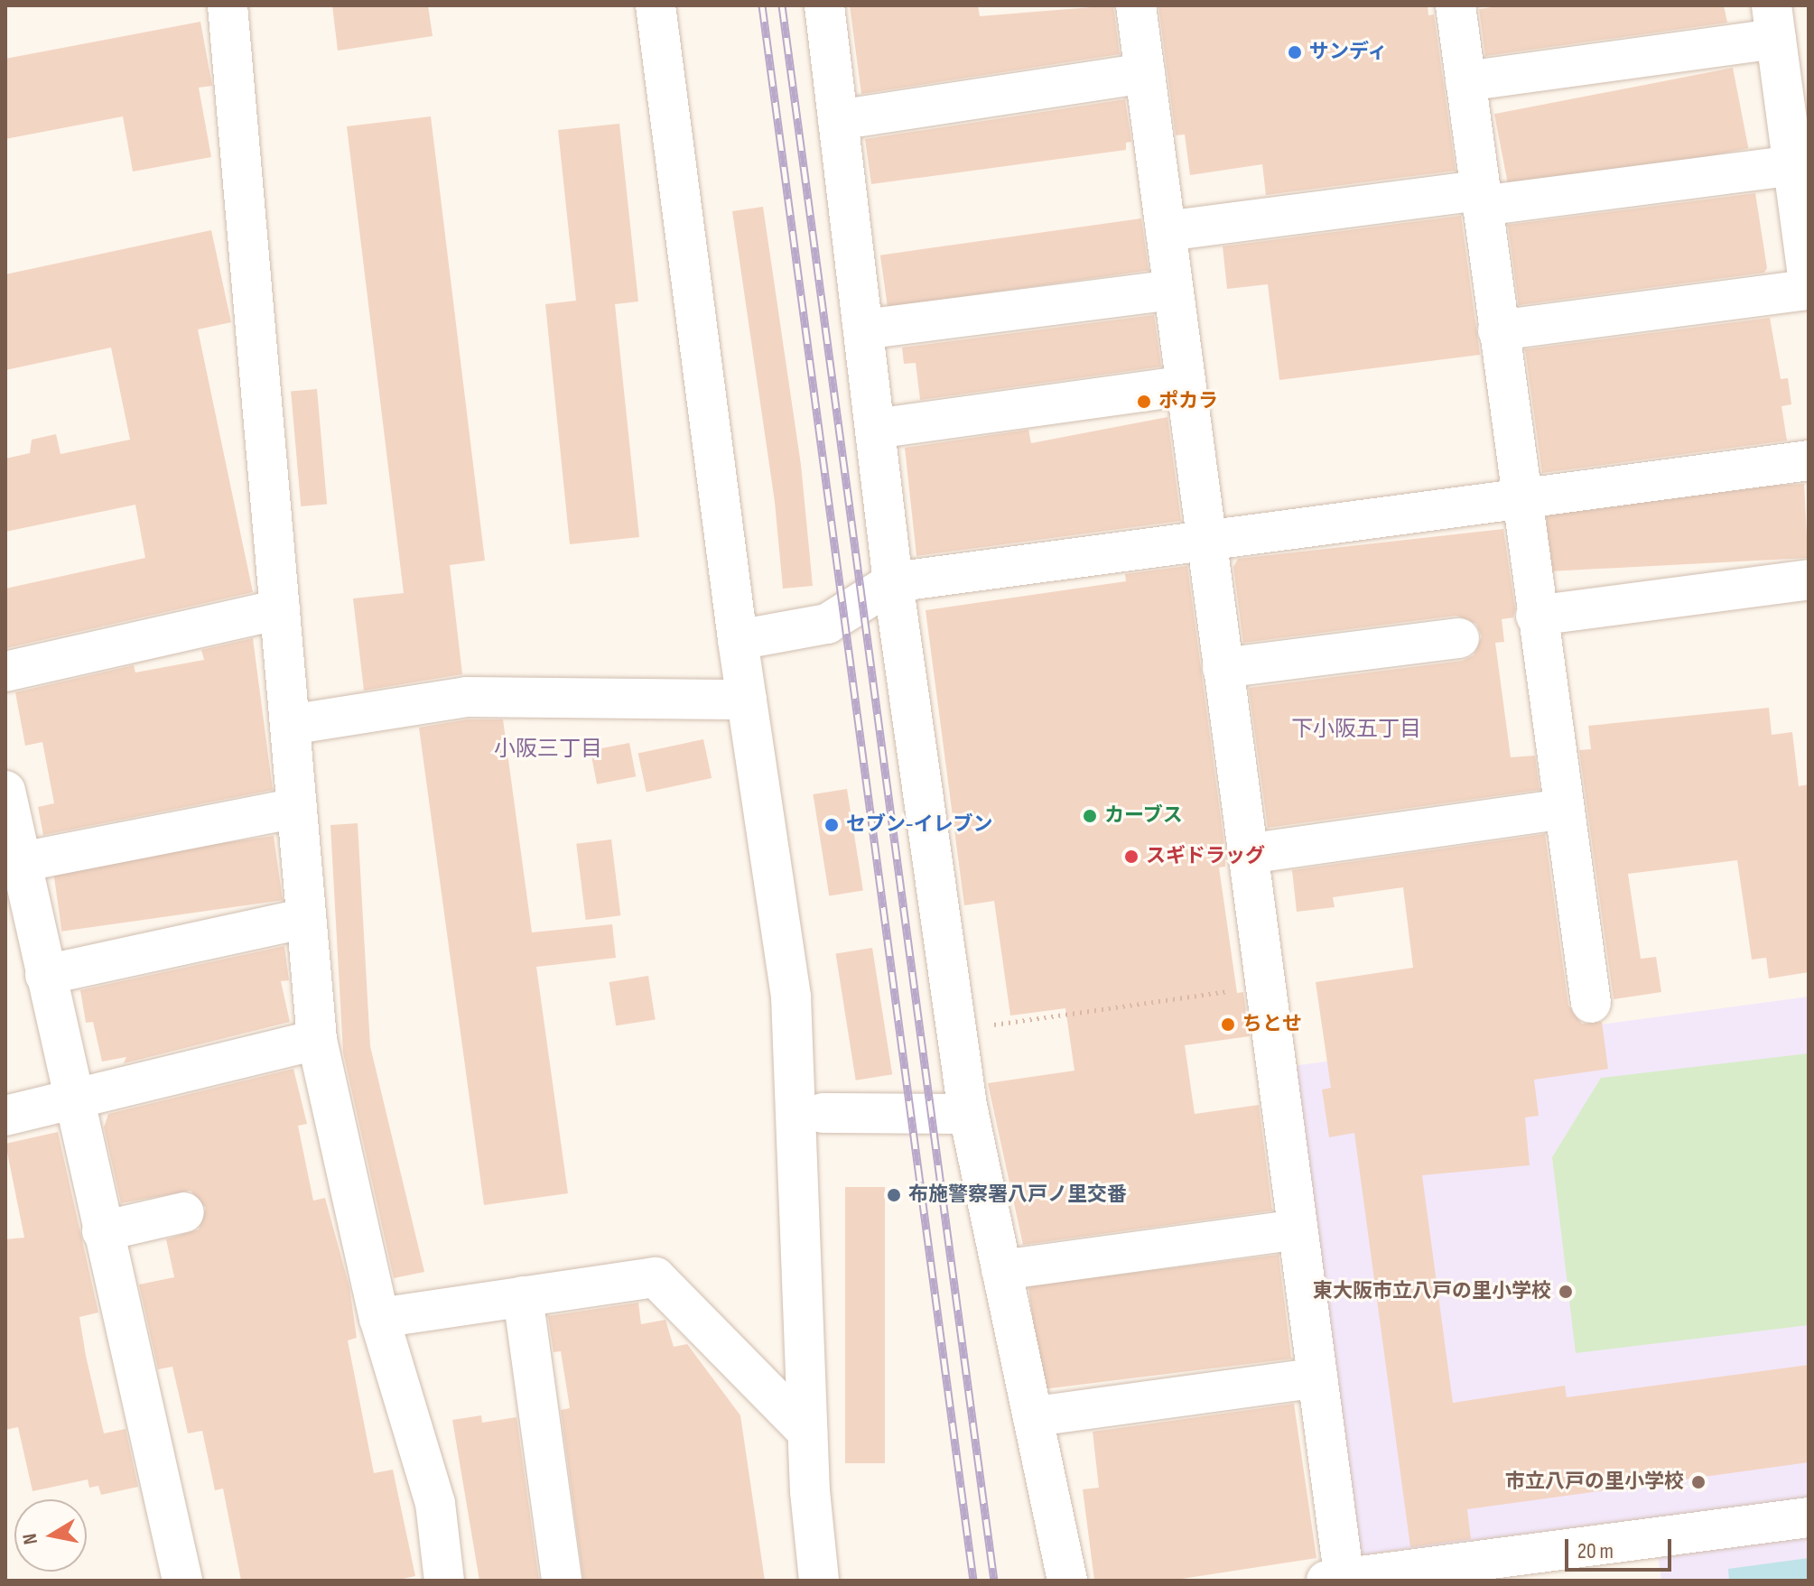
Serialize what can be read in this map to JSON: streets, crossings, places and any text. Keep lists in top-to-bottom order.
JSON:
{
  "districts": ["下小阪五丁目", "小阪三丁目"],
  "places": [
    "サンディ",
    "ポカラ",
    "カーブス",
    "セブン-イレブン",
    "スギドラッグ",
    "ちとせ",
    "布施警察署八戸ノ里交番",
    "東大阪市立八戸の里小学校",
    "市立八戸の里小学校"
  ],
  "scale_bar": "20 m",
  "north": "left"
}
